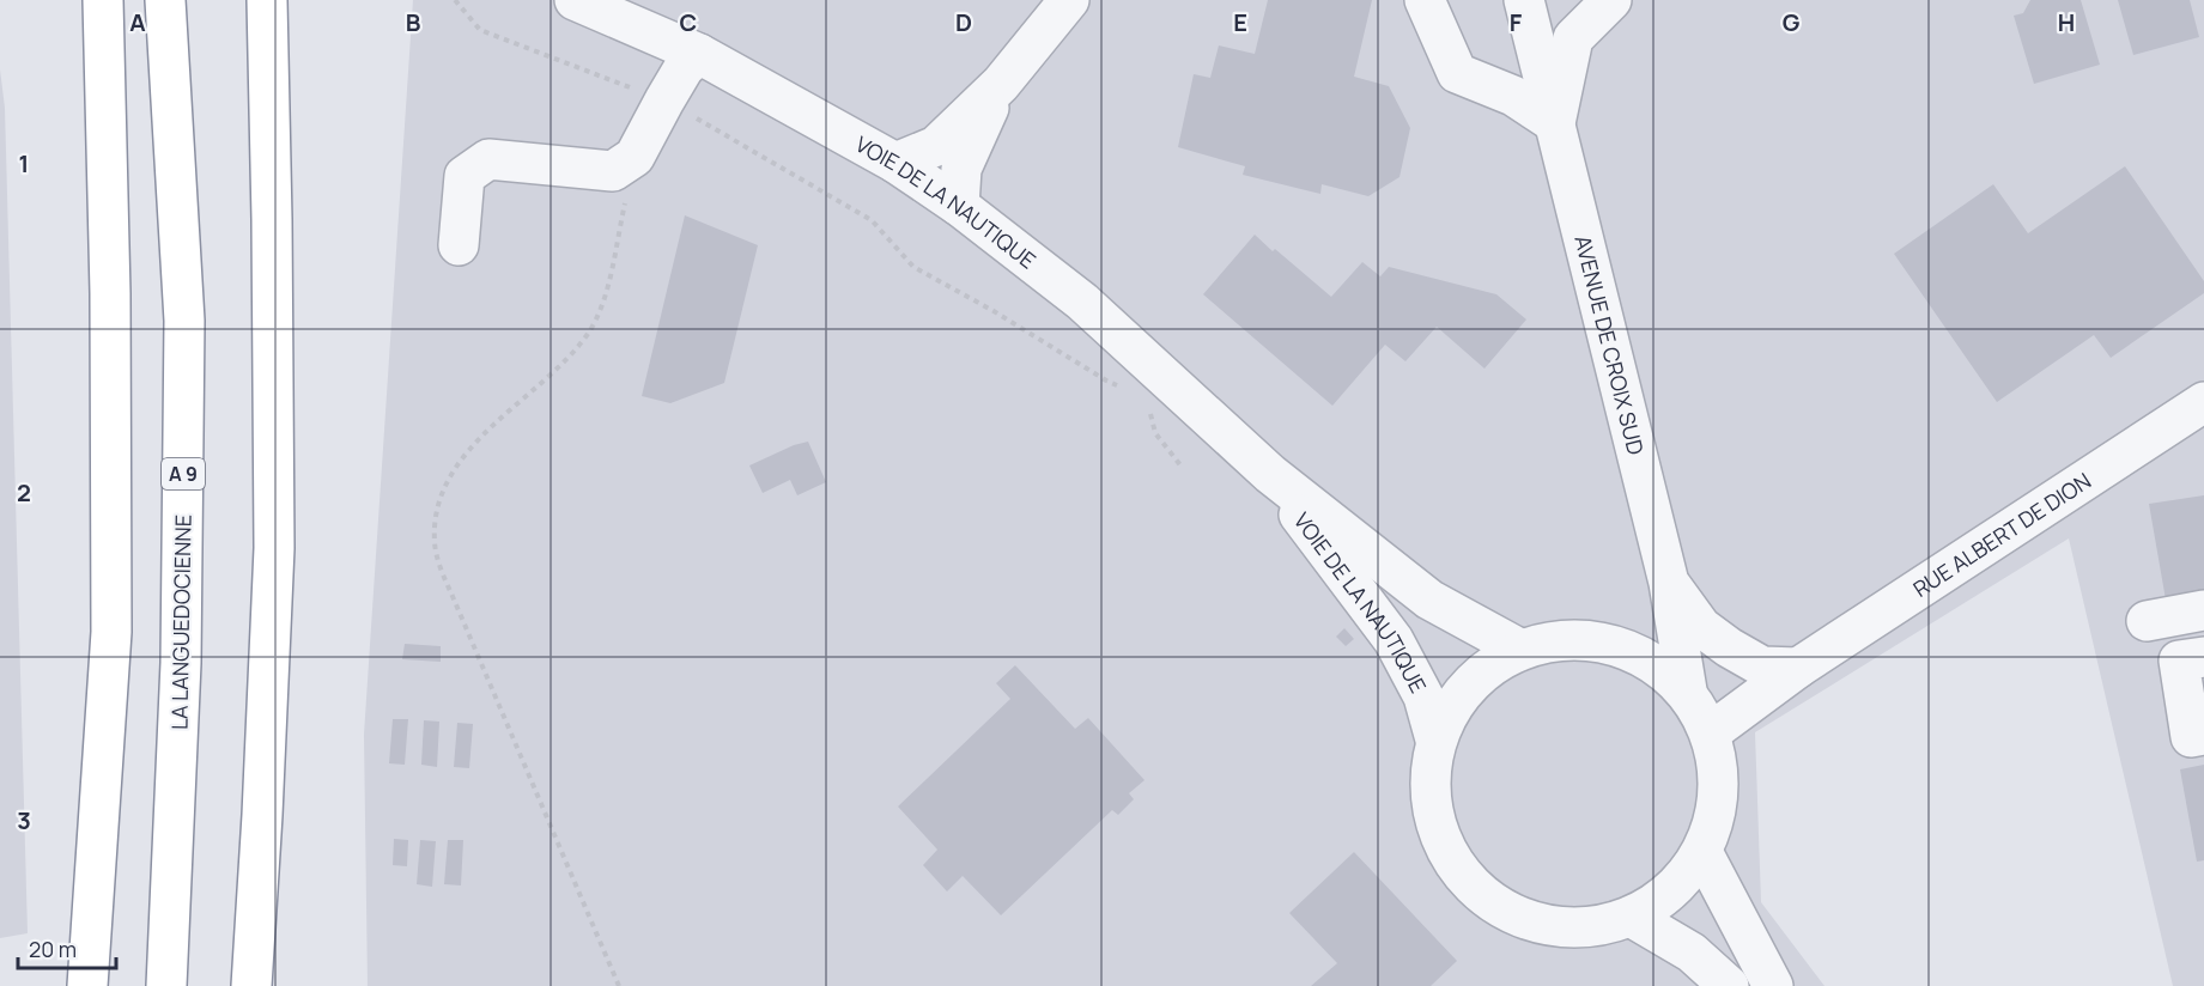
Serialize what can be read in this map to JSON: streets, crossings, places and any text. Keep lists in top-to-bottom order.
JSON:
{
  "streets": {
    "highway": ["A 9", "LA LANGUEDOCIENNE"],
    "street": ["VOIE DE LA NAUTIQUE", "AVENUE DE CROIX SUD", "RUE ALBERT DE DION"]
  },
  "scale_bar": "20 m",
  "grid": {
    "columns": [
      "A",
      "B",
      "C",
      "D",
      "E",
      "F",
      "G",
      "H"
    ],
    "rows": ["1", "2", "3"]
  }
}
